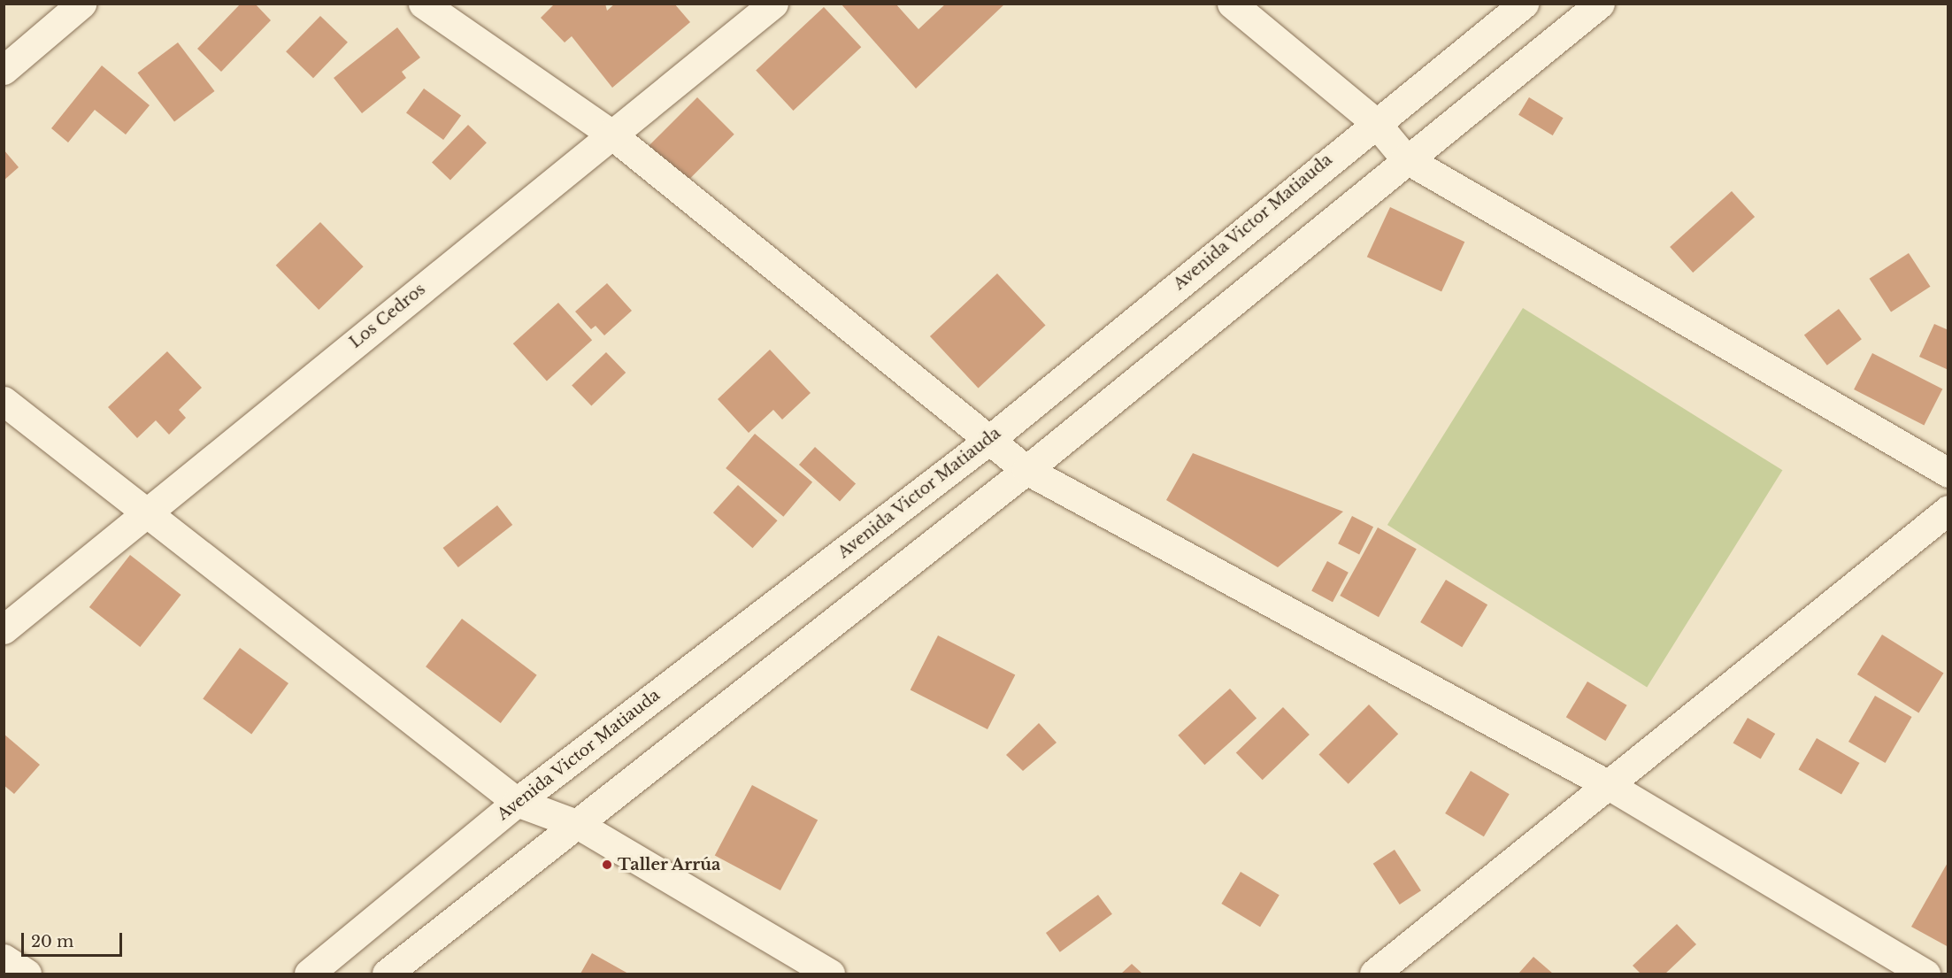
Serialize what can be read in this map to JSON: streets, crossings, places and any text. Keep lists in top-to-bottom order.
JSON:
{
  "streets": {
    "street": ["Avenida Victor Matiauda", "Los Cedros"]
  },
  "places": ["Taller Arrúa"],
  "scale_bar": "20 m"
}
